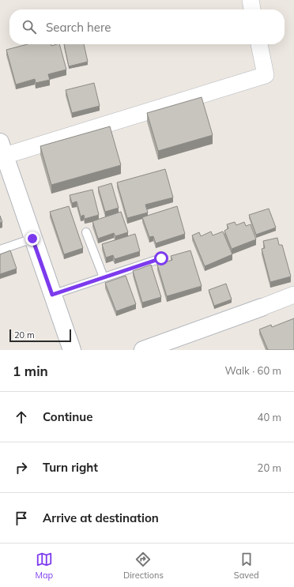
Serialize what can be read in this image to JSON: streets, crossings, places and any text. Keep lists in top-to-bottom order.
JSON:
{
  "scale_bar": "20 m",
  "page": {
    "search": "Search here",
    "scale": "20 m",
    "heading": ["1 min", "Walk · 60 m"],
    "list": [
      ["Continue", "40 m"],
      ["Turn right", "20 m"],
      "Arrive at destination"
    ],
    "nav": ["Map", "Directions", "Saved"]
  }
}
